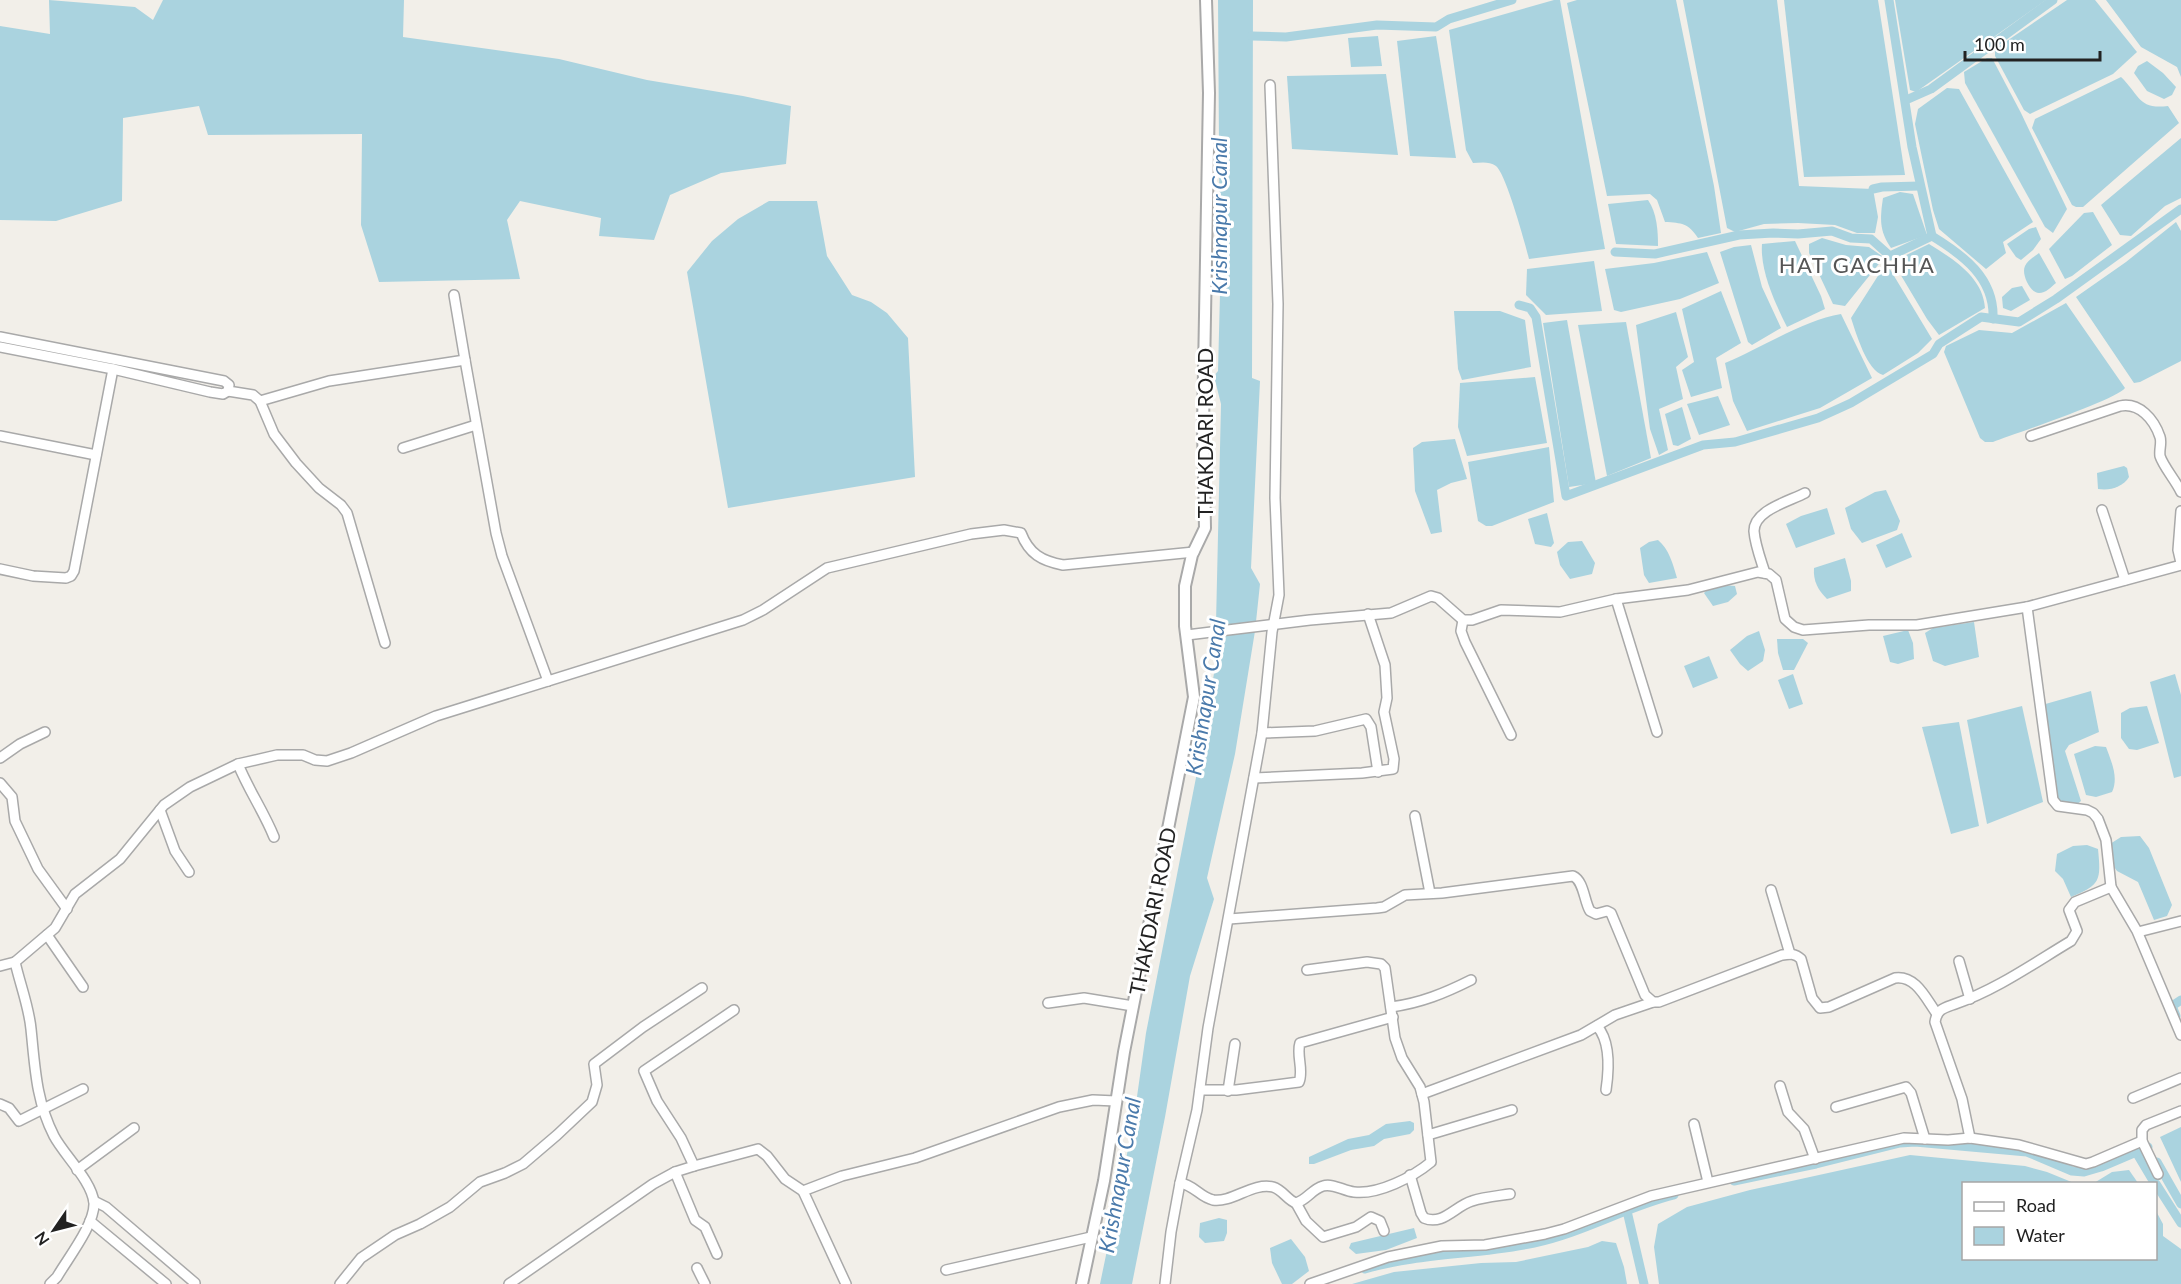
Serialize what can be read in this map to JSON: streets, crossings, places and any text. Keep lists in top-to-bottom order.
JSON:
{
  "streets": {
    "street": ["THAKDARI ROAD"]
  },
  "districts": ["HAT GACHHA"],
  "water": ["Krishnapur Canal"],
  "legend": ["Road", "Water"],
  "scale_bar": "100 m",
  "north": "bottom left"
}
